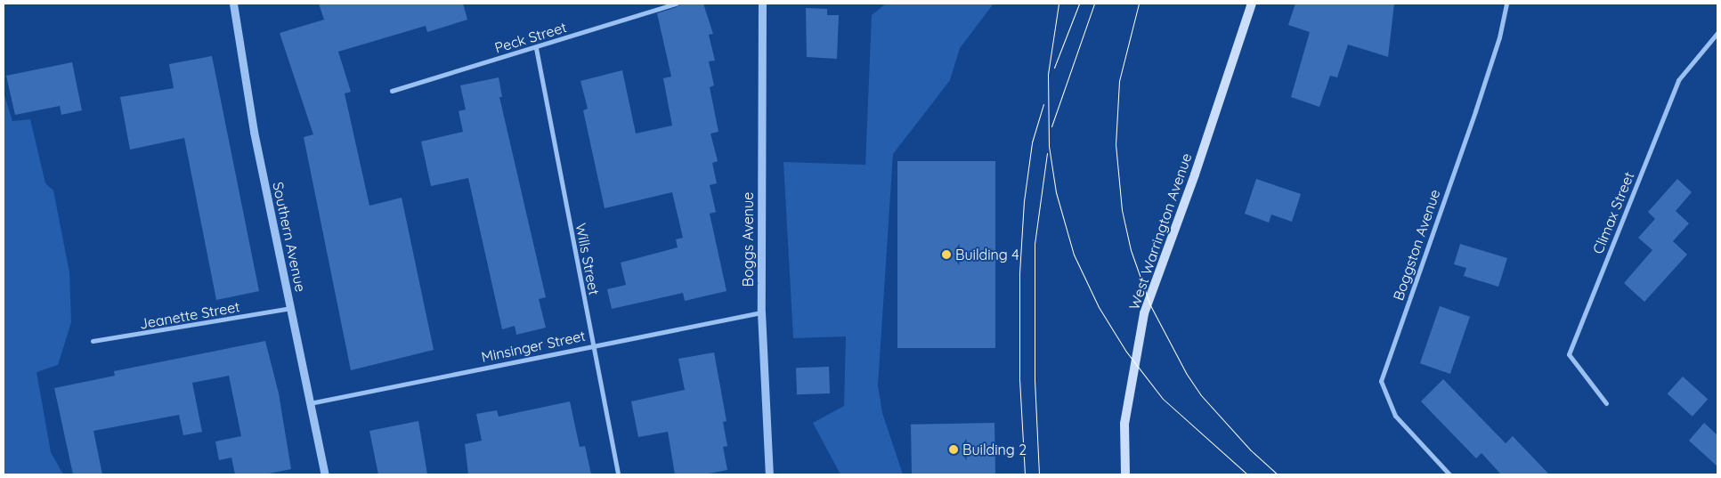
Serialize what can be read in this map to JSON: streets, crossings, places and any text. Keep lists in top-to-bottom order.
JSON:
{
  "streets": {
    "main road": ["West Warrington Avenue"],
    "street": [
      "Peck Street",
      "Climax Street",
      "Southern Avenue",
      "Boggs Avenue",
      "Boggston Avenue",
      "Wills Street",
      "Jeanette Street",
      "Minsinger Street"
    ]
  },
  "crossings": [
    ["Peck Street", "Wills Street"],
    ["Southern Avenue", "Jeanette Street"],
    ["Southern Avenue", "Minsinger Street"],
    ["Boggs Avenue", "Minsinger Street"],
    ["Wills Street", "Minsinger Street"]
  ],
  "places": ["Building 4", "Building 2"]
}
